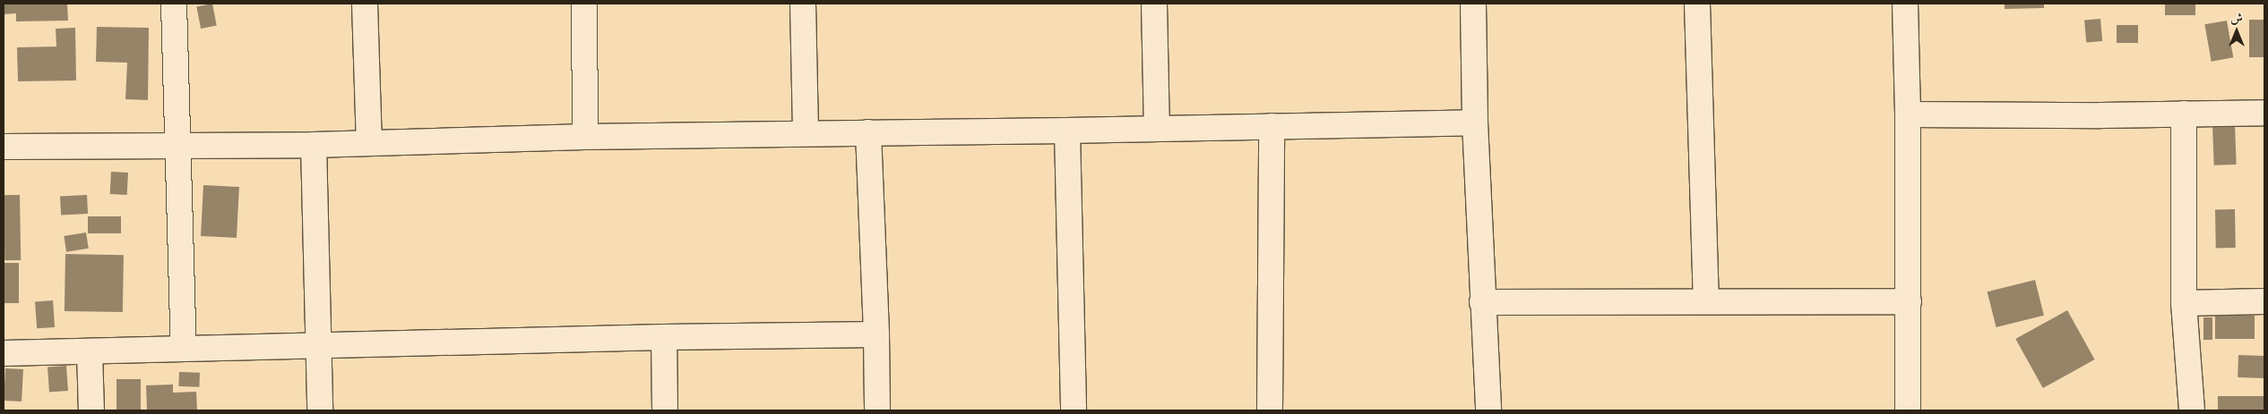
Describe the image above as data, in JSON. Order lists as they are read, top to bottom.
{
  "north": "top"
}
